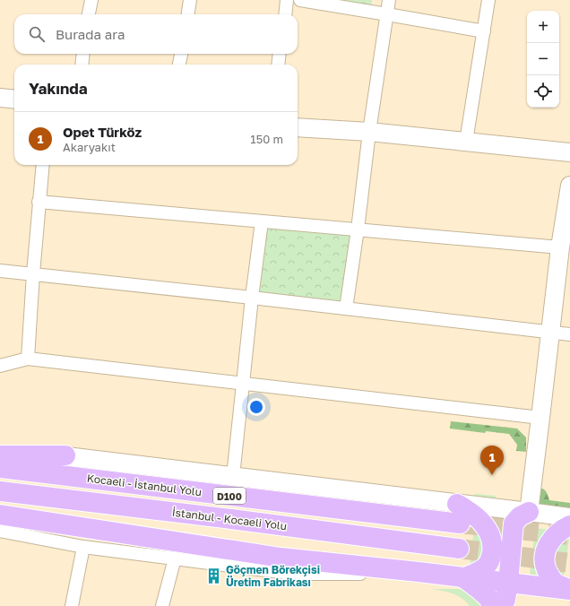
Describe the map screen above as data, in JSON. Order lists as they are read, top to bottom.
{
  "streets": {
    "highway": ["Kocaeli - İstanbul Yolu", "D100", "İstanbul - Kocaeli Yolu"]
  },
  "places": {
    "building": ["Göçmen Börekçisi Üretim Fabrikası"]
  },
  "page": {
    "map_buttons": ["+", "−"],
    "search": "Burada ara",
    "heading": "Yakında",
    "list": [
      {
        "mark": "1",
        "name": "Opet Türköz",
        "note": "Akaryakıt",
        "value": "150 m"
      }
    ],
    "pins": "1"
  }
}
